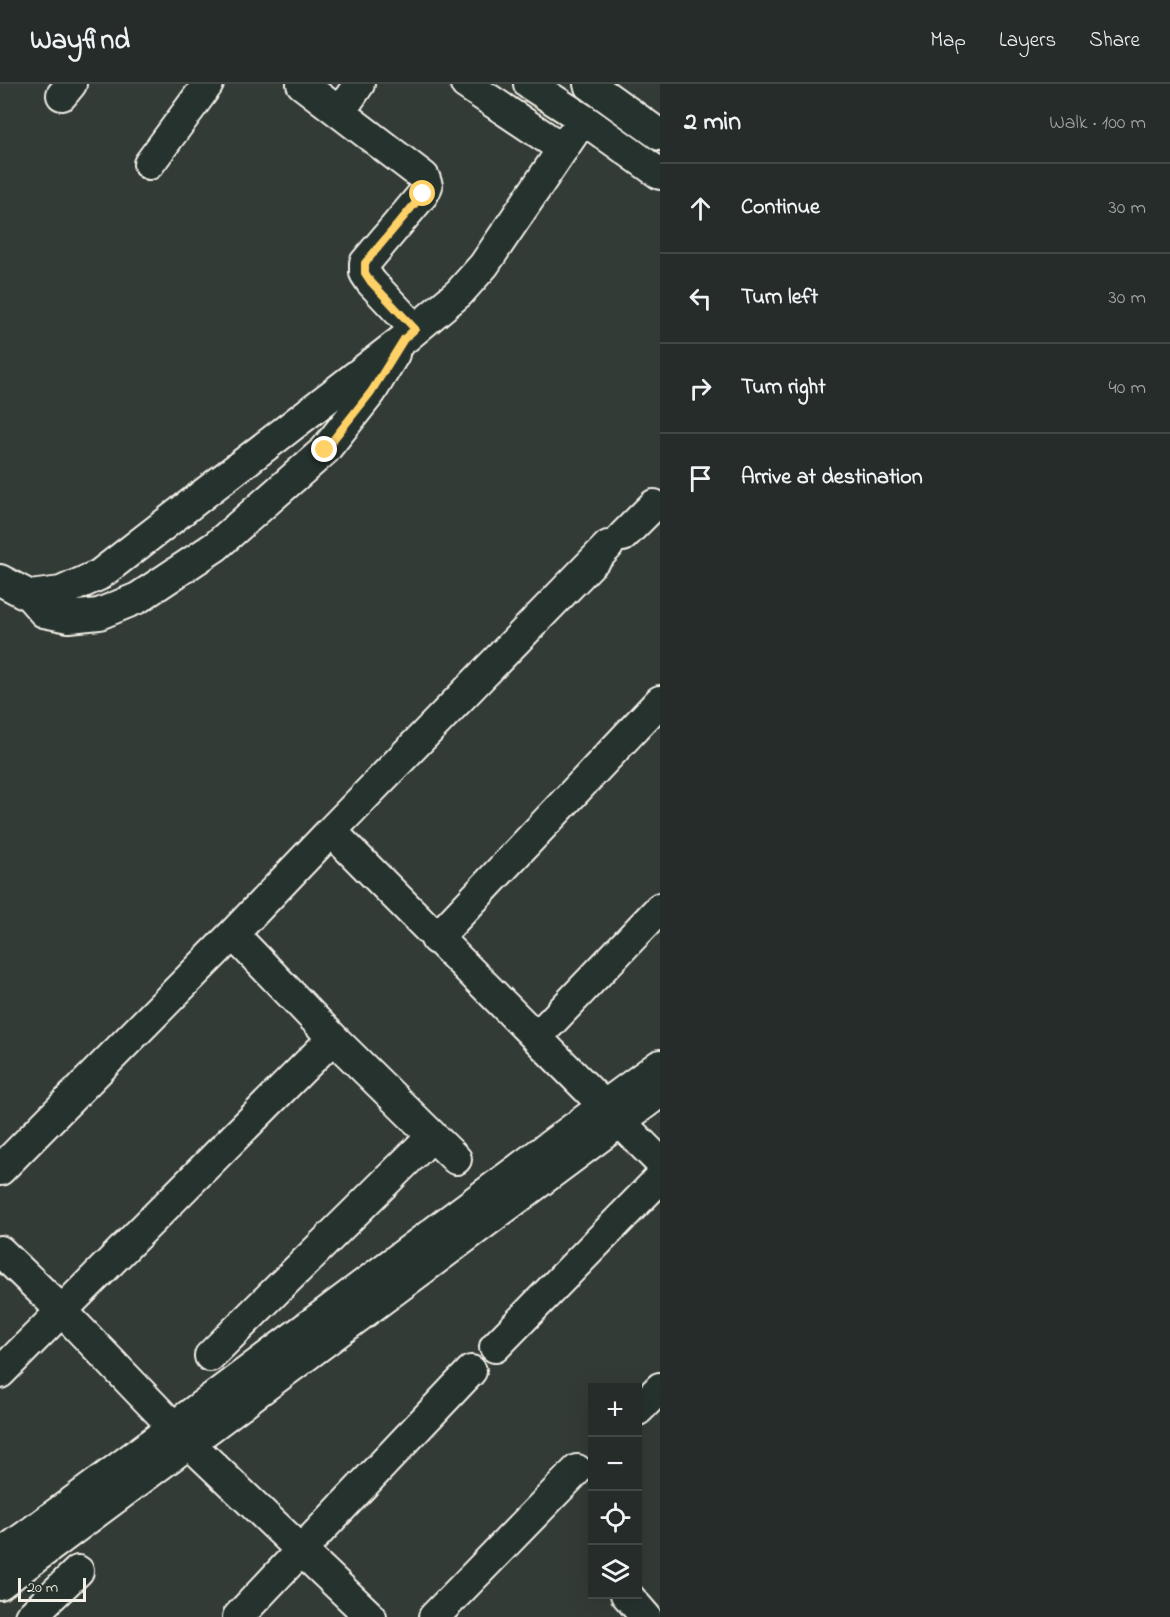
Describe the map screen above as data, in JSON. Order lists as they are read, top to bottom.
{
  "scale_bar": "20 m",
  "page": {
    "header": "Wayfind",
    "nav": ["Map", "Layers", "Share"],
    "heading": ["2 min", "Walk · 100 m"],
    "list": [
      ["Continue", "30 m"],
      ["Turn left", "30 m"],
      ["Turn right", "40 m"],
      "Arrive at destination"
    ],
    "map_buttons": ["+", "−"],
    "scale": "20 m"
  }
}
